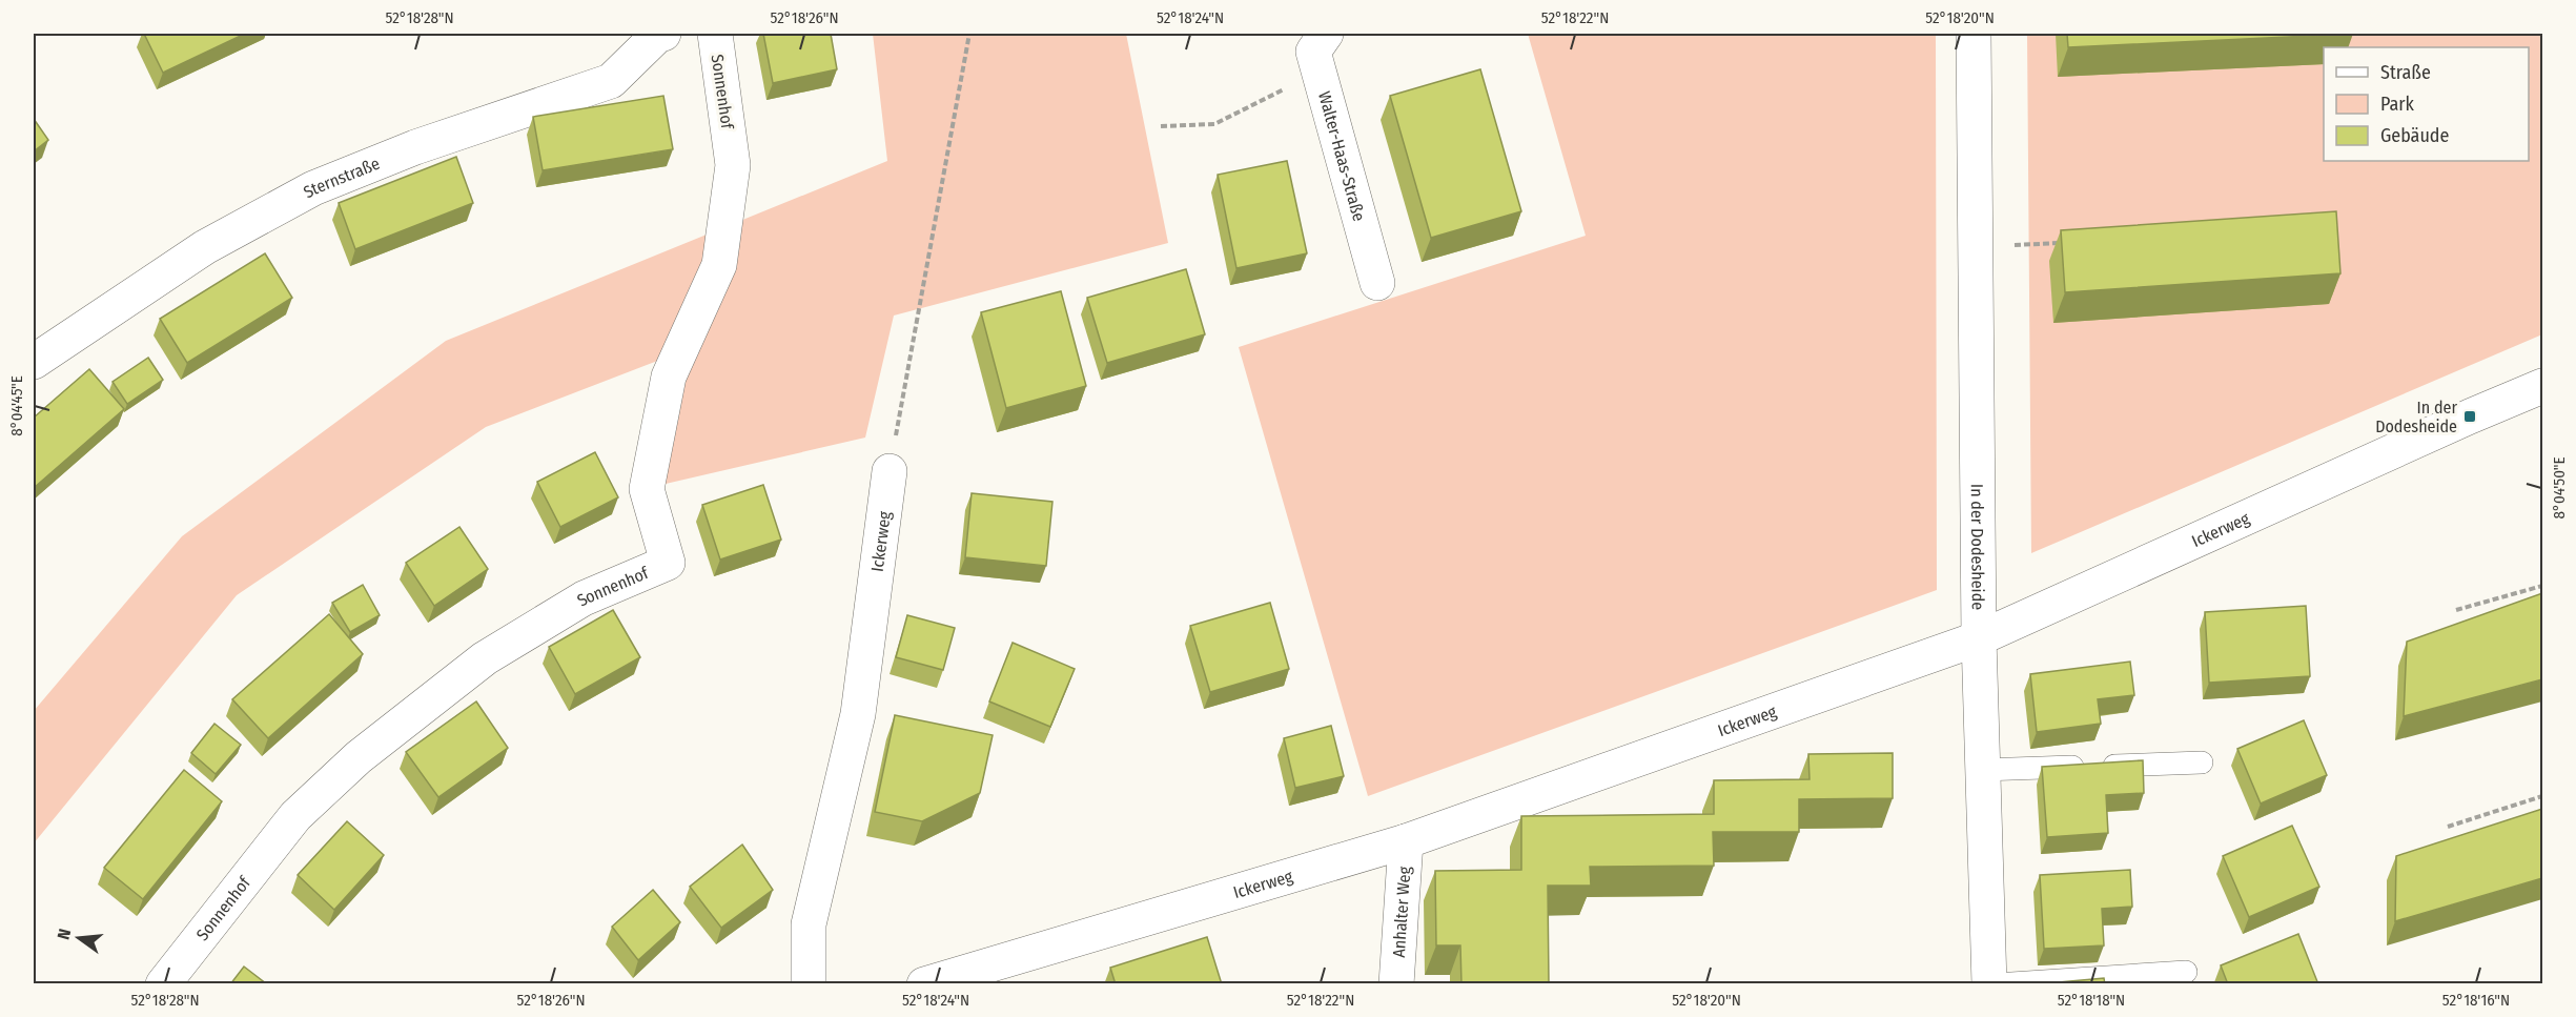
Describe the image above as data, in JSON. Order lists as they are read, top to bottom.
{
  "streets": {
    "street": [
      "Sonnenhof",
      "Walter-Haas-Straße",
      "Sternstraße",
      "Ickerweg",
      "In der Dodesheide",
      "Anhalter Weg"
    ]
  },
  "crossings": [
    ["Ickerweg", "In der Dodesheide"],
    ["Ickerweg", "Anhalter Weg"]
  ],
  "places": {
    "transit": ["In der Dodesheide"]
  },
  "legend": ["Straße", "Park", "Gebäude"],
  "north": "left",
  "coordinates": [
    "52°18'28\"N",
    "52°18'26\"N",
    "52°18'24\"N",
    "52°18'22\"N",
    "52°18'20\"N",
    "8°04'45\"E",
    "8°04'50\"E",
    "52°18'18\"N",
    "52°18'16\"N"
  ]
}
